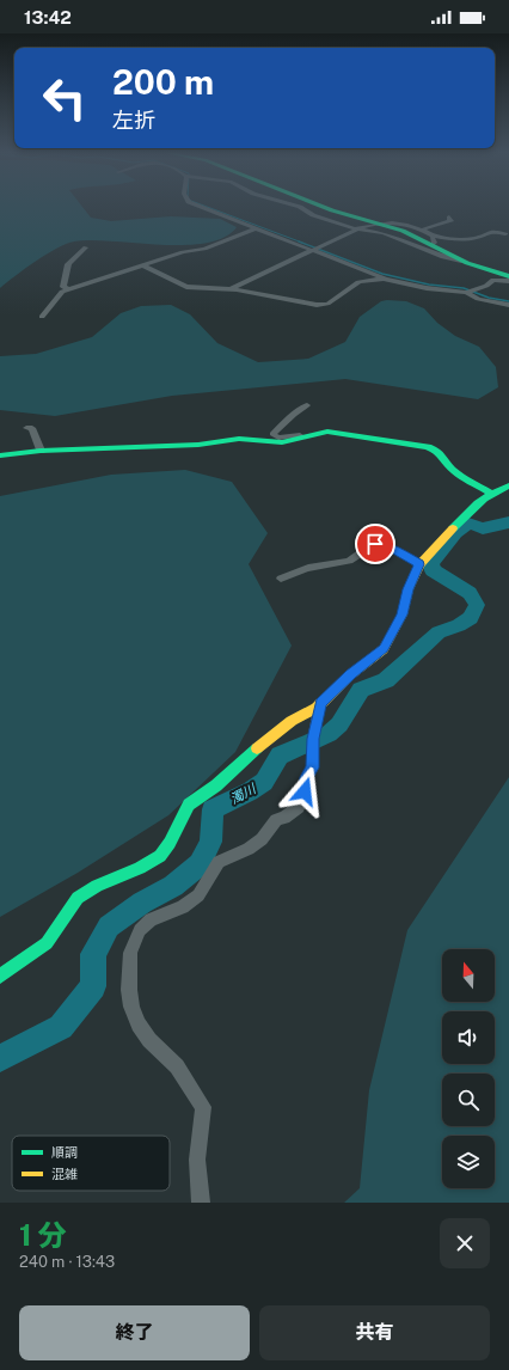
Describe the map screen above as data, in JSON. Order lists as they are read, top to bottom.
{
  "water": ["濁川"],
  "legend": ["順調", "混雑"],
  "north": "top",
  "page": {
    "status": "13:42",
    "turn": ["200 m", "左折"],
    "heading": ["1 分", "240 m · 13:43"],
    "buttons": ["終了", "共有"]
  }
}
